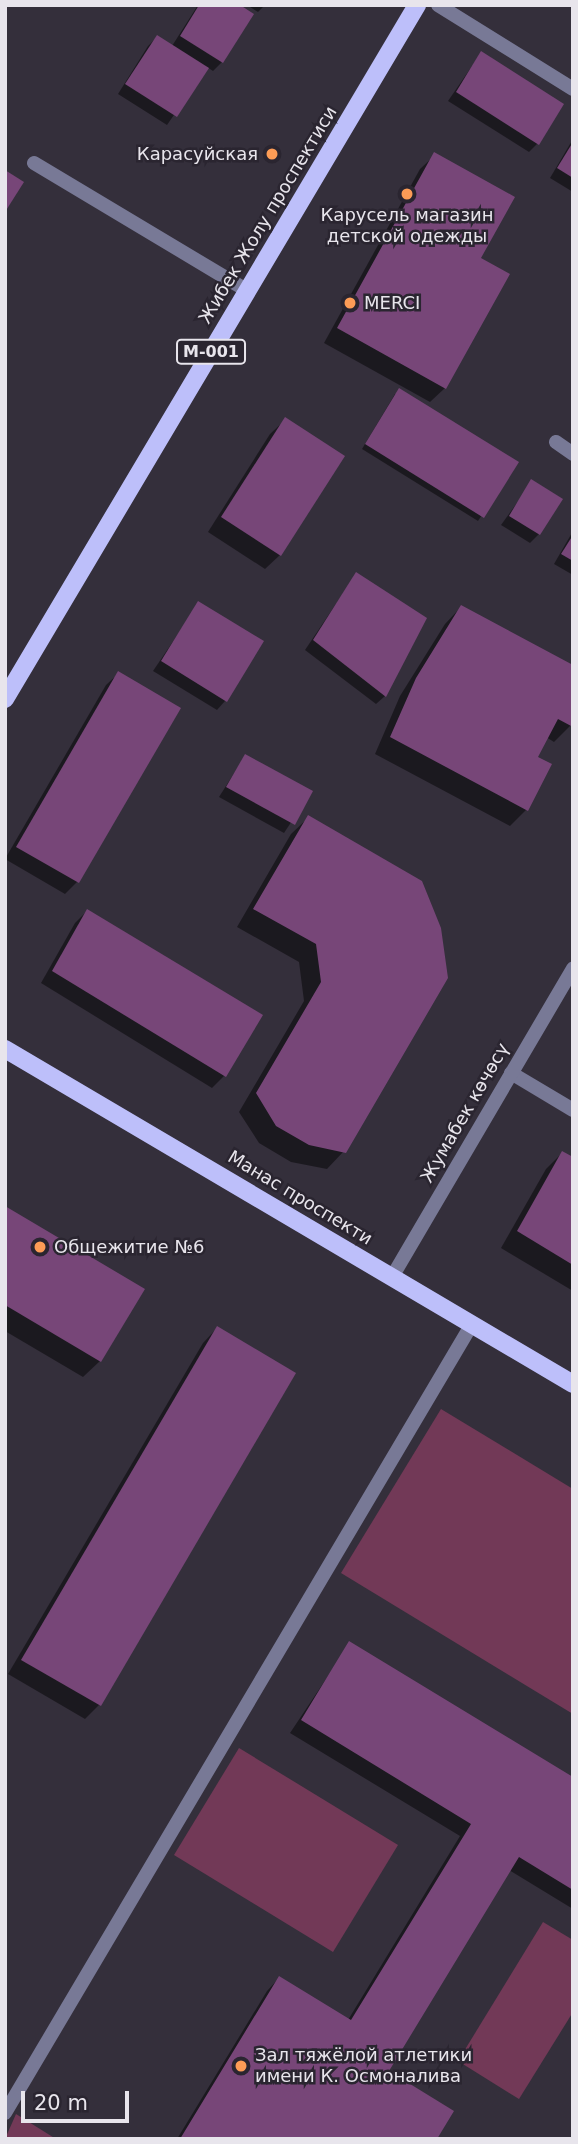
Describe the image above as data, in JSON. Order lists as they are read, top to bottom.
{
  "streets": {
    "main road": ["Жибек Жолу проспектиси", "М-001", "Манас проспекти"],
    "street": ["Жумабек көчөсү"]
  },
  "crossings": [
    ["Жумабек көчөсү", "Манас проспекти"]
  ],
  "places": [
    "Карасуйская",
    "Карусель магазин детской одежды",
    "MERCI",
    "Общежитие №6",
    "Зал тяжёлой атлетики имени К. Осмоналива"
  ],
  "scale_bar": "20 m"
}
